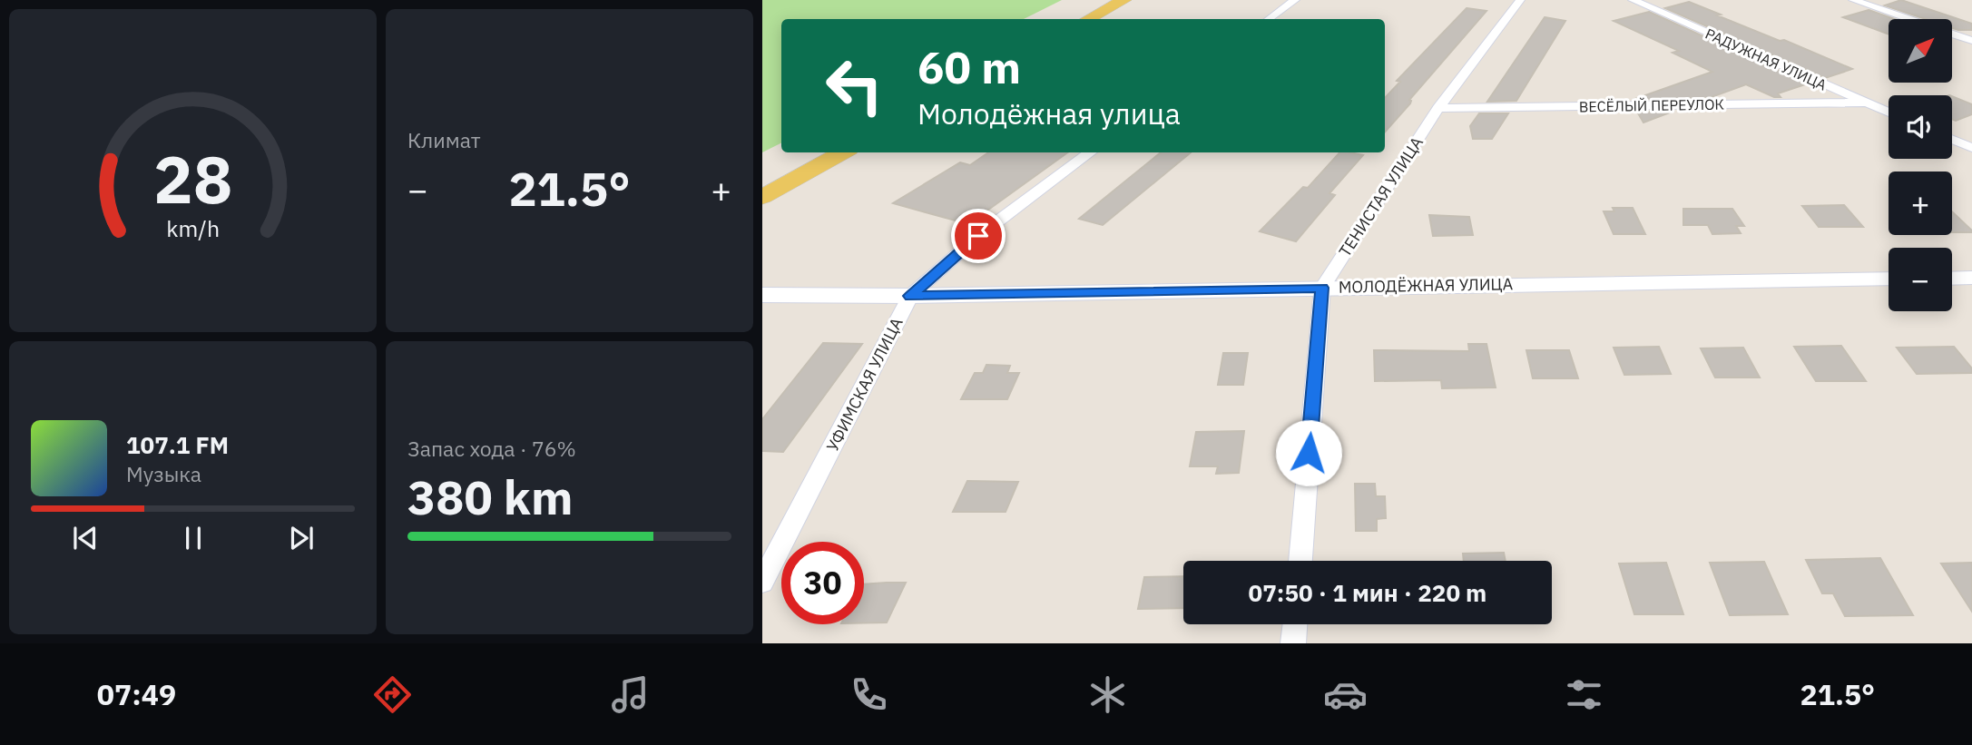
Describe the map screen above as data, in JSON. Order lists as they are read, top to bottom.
{
  "streets": {
    "street": [
      "РАДУЖНАЯ УЛИЦА",
      "ВЕСЁЛЫЙ ПЕРЕУЛОК",
      "ТЕНИСТАЯ УЛИЦА",
      "МОЛОДЁЖНАЯ УЛИЦА",
      "УФИМСКАЯ УЛИЦА"
    ]
  },
  "crossings": [
    ["РАДУЖНАЯ УЛИЦА", "ВЕСЁЛЫЙ ПЕРЕУЛОК"],
    ["ВЕСЁЛЫЙ ПЕРЕУЛОК", "ТЕНИСТАЯ УЛИЦА"],
    ["ТЕНИСТАЯ УЛИЦА", "МОЛОДЁЖНАЯ УЛИЦА"],
    ["МОЛОДЁЖНАЯ УЛИЦА", "УФИМСКАЯ УЛИЦА"]
  ],
  "north": "top right",
  "page": {
    "tile": [
      "Климат",
      ["Запас хода · 76%", "380 km"]
    ],
    "map_buttons": ["+", "−"],
    "turn": ["60 m", "Молодёжная улица"],
    "heat": ["−", "21.5°", "+"],
    "song": ["107.1 FM", "Музыка"],
    "limit": "30",
    "trip": "07:50 · 1 мин · 220 m",
    "tabs": ["07:49", "21.5°"],
    "gauge": ["28", "km/h"]
  }
}
